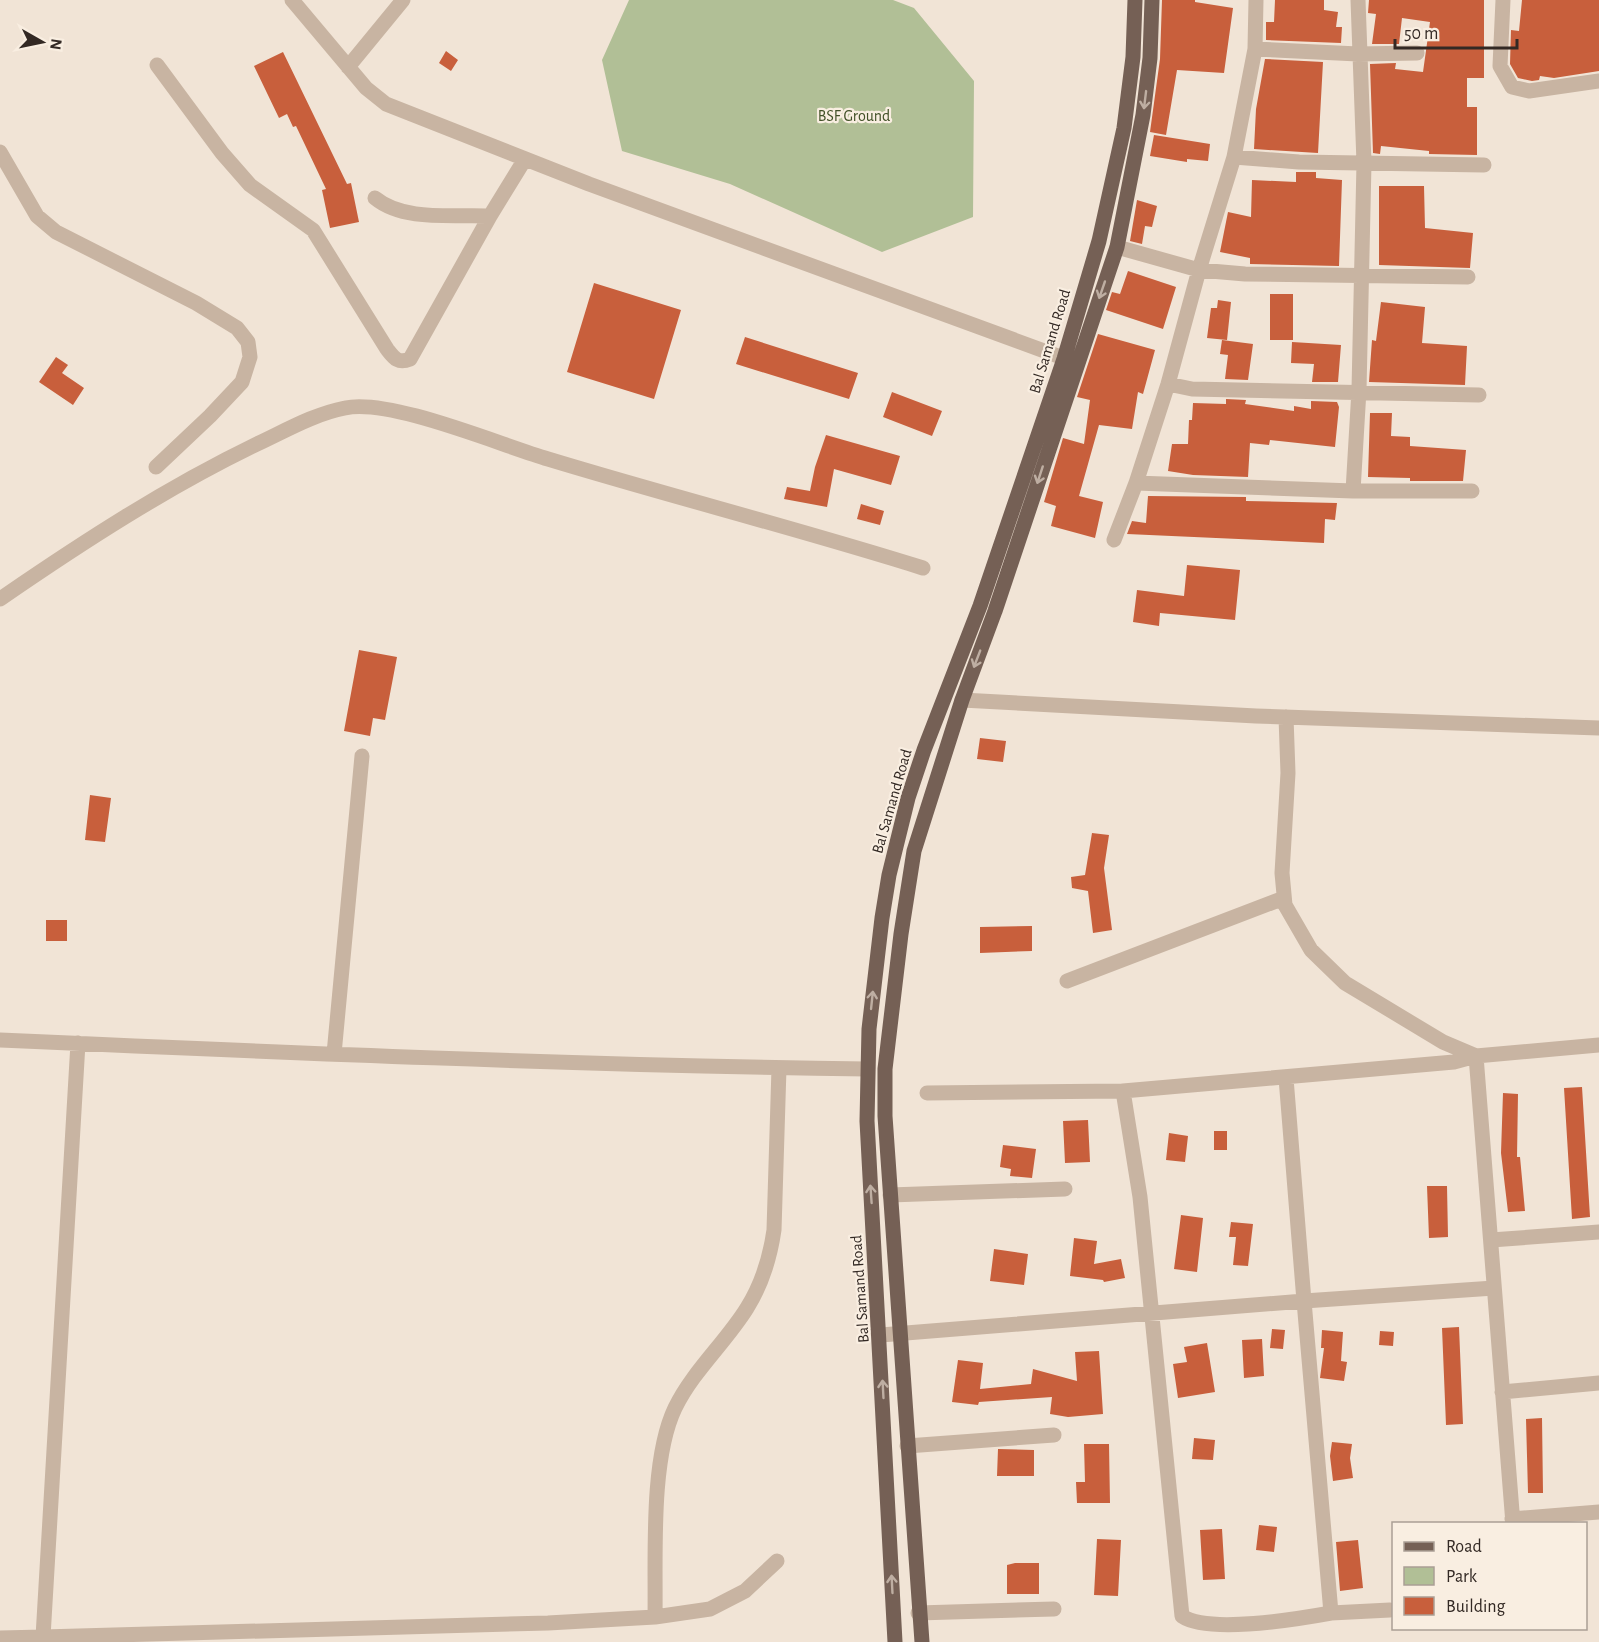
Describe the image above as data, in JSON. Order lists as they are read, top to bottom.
{
  "streets": {
    "main road": ["Bal Samand Road"]
  },
  "parks": ["BSF Ground"],
  "legend": ["Road", "Park", "Building"],
  "scale_bar": "50 m",
  "north": "right"
}
